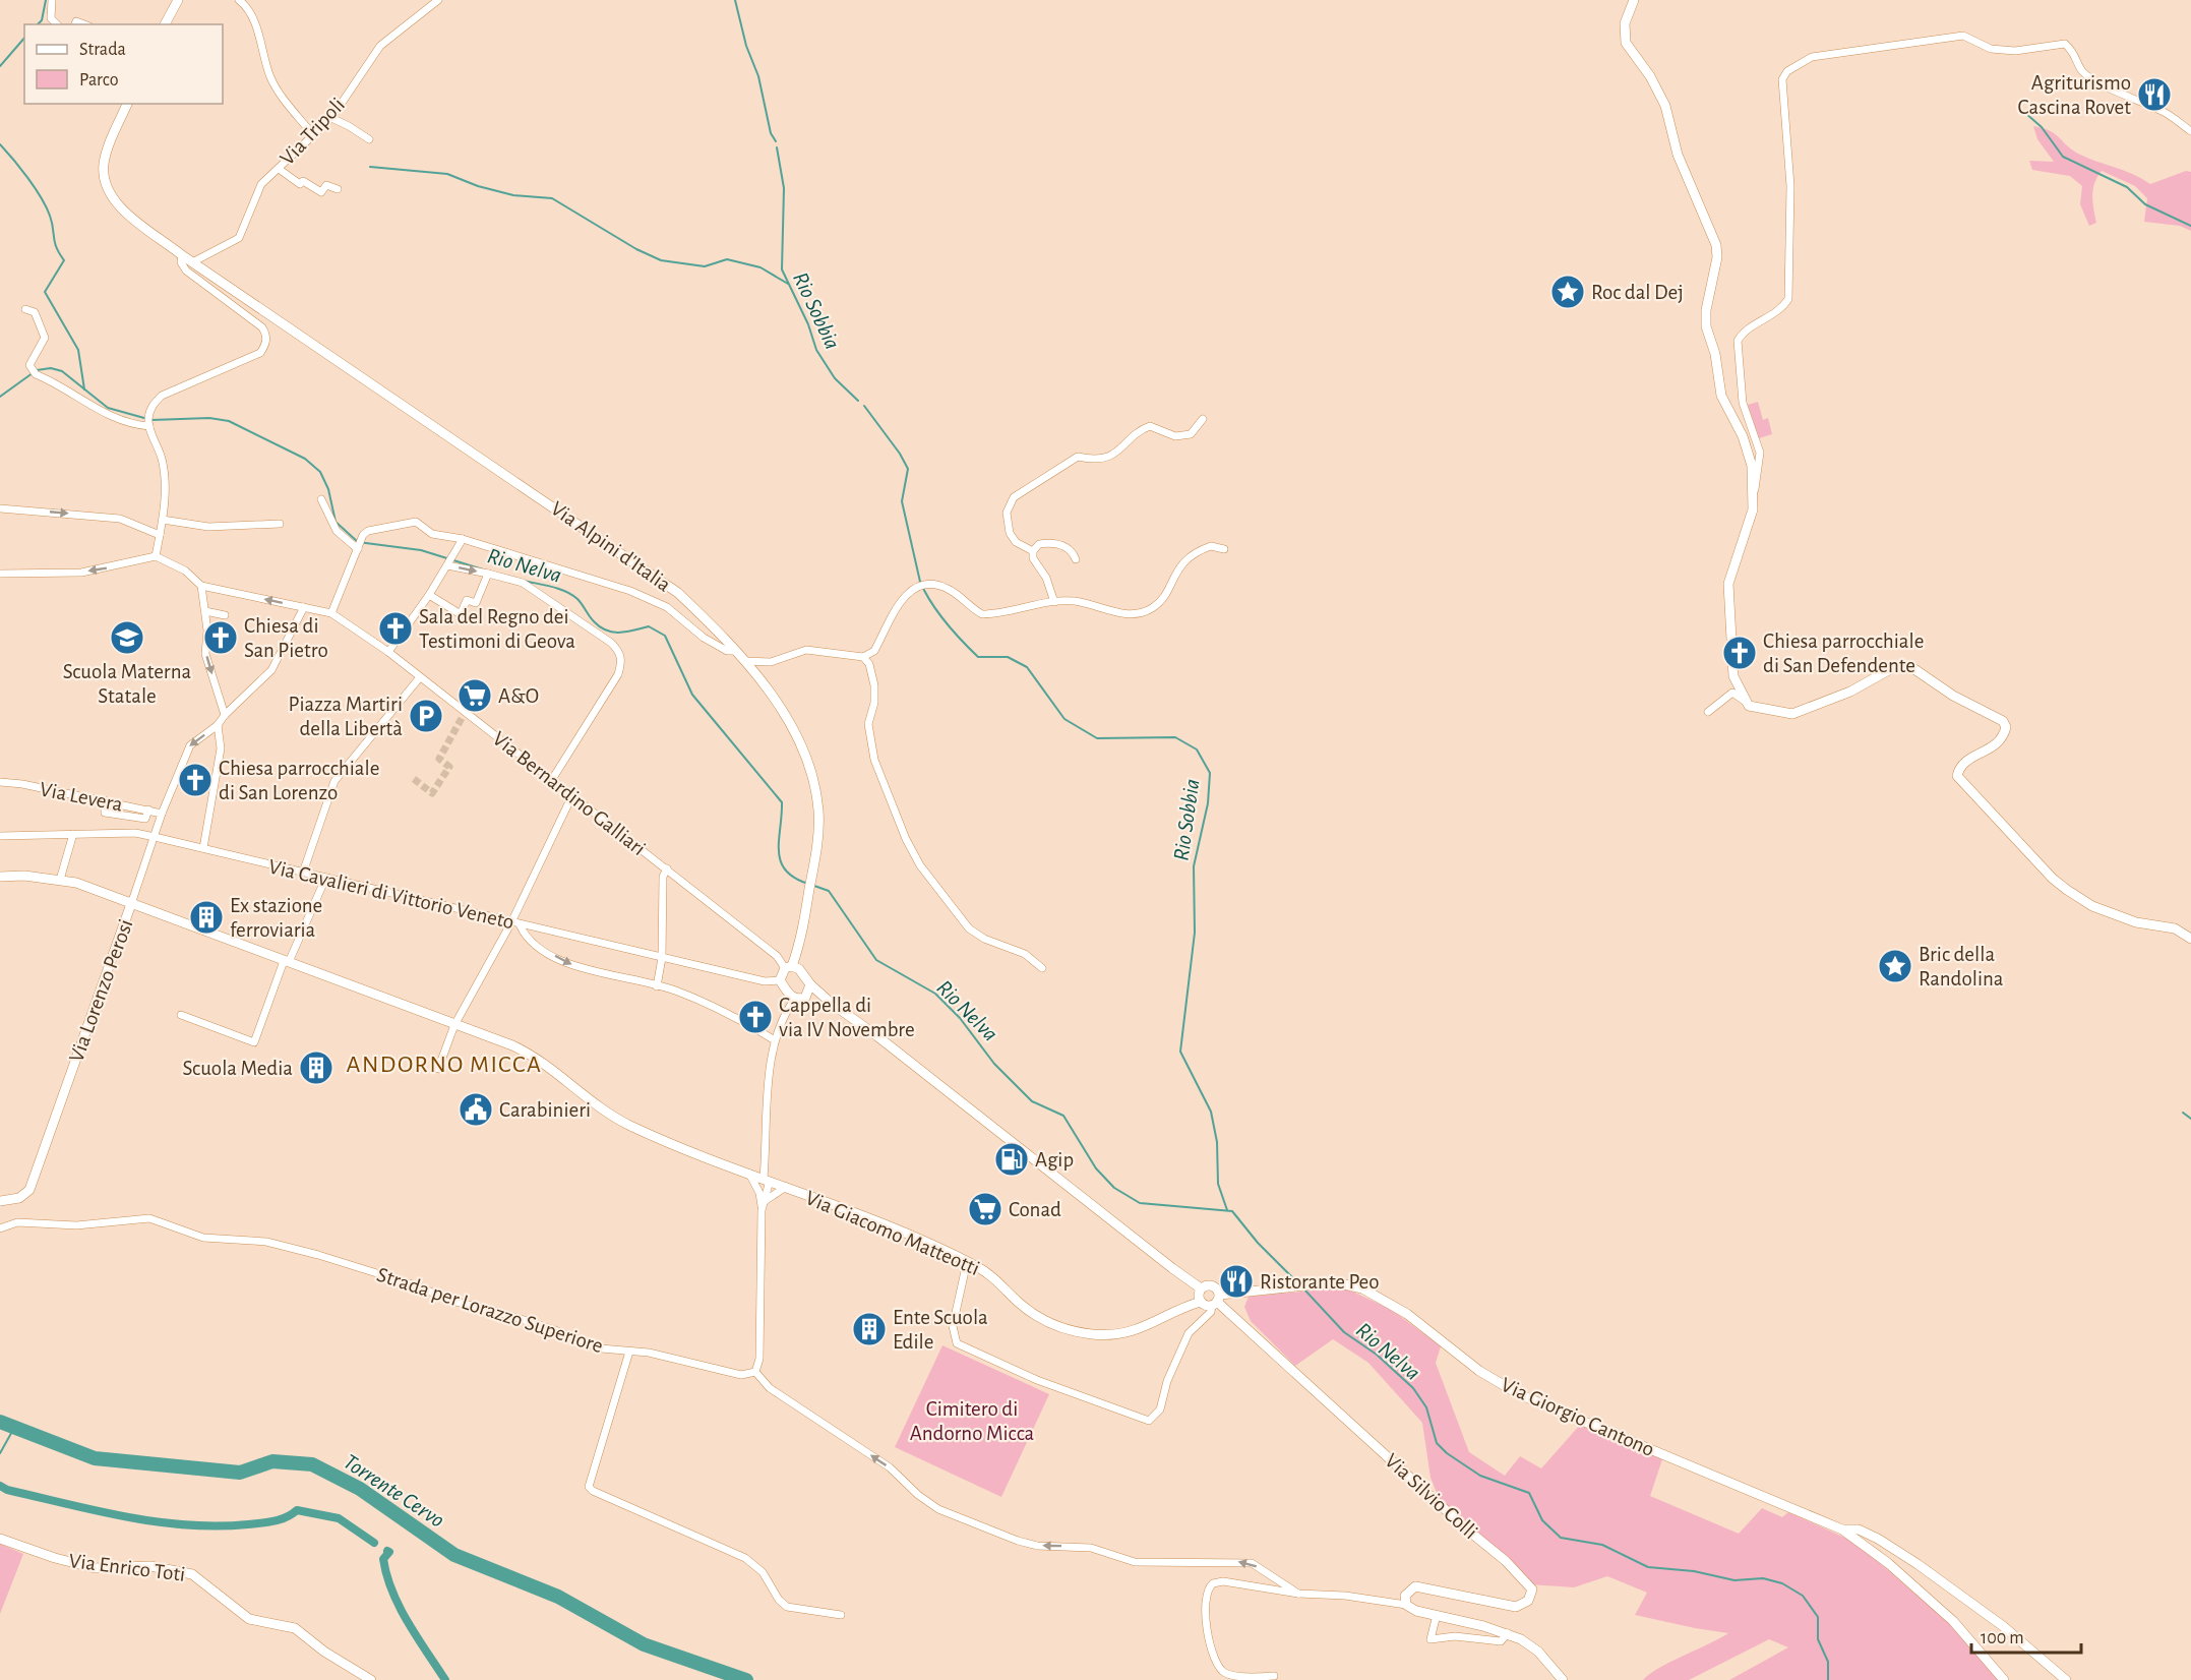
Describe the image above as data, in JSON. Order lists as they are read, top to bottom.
{
  "streets": {
    "street": [
      "Via Tripoli",
      "Via Alpini d'Italia",
      "Via Bernardino Galliari",
      "Via Levera",
      "Via Cavalieri di Vittorio Veneto",
      "Via Lorenzo Perosi",
      "Via Giacomo Matteotti",
      "Strada per Lorazzo Superiore",
      "Via Giorgio Cantono",
      "Via Silvio Colli",
      "Via Enrico Toti"
    ]
  },
  "crossings": [
    ["Via Tripoli", "Via Alpini d'Italia"],
    ["Via Alpini d'Italia", "Via Bernardino Galliari"],
    ["Via Alpini d'Italia", "Via Cavalieri di Vittorio Veneto"],
    ["Via Bernardino Galliari", "Via Cavalieri di Vittorio Veneto"],
    ["Via Bernardino Galliari", "Via Lorenzo Perosi"],
    ["Via Levera", "Via Lorenzo Perosi"],
    ["Via Cavalieri di Vittorio Veneto", "Via Lorenzo Perosi"],
    ["Via Lorenzo Perosi", "Via Giacomo Matteotti"],
    ["Via Giorgio Cantono", "Via Silvio Colli"]
  ],
  "districts": ["ANDORNO MICCA"],
  "water": ["Rio Sobbia", "Rio Nelva", "Torrente Cervo"],
  "parks": ["Cimitero di Andorno Micca"],
  "places": {
    "restaurant": ["Agriturismo Cascina Rovet", "Ristorante Peo"],
    "place": ["Roc dal Dej", "Bric della Randolina"],
    "church": [
      "Sala del Regno dei Testimoni di Geova",
      "Chiesa di San Pietro",
      "Chiesa parrocchiale di San Defendente",
      "Chiesa parrocchiale di San Lorenzo",
      "Cappella di via IV Novembre"
    ],
    "school or university": ["Scuola Materna Statale"],
    "supermarket": ["A&O", "Conad"],
    "parking": ["Piazza Martiri della Libertà"],
    "building": ["Ex stazione ferroviaria", "Scuola Media", "Ente Scuola Edile"],
    "public building": ["Carabinieri"],
    "fuel station": ["Agip"]
  },
  "legend": ["Strada", "Parco"],
  "scale_bar": "100 m"
}
